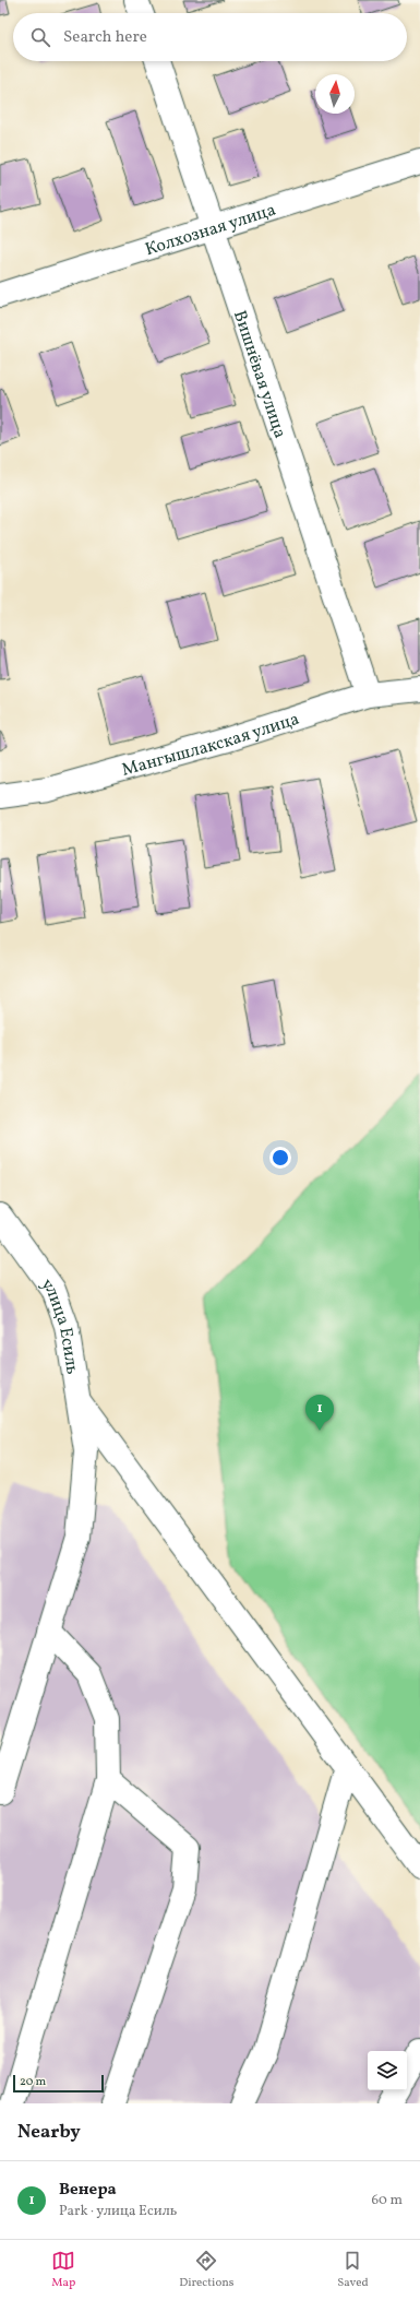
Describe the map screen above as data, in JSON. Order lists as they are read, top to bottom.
{
  "streets": {
    "street": [
      "Колхозная улица",
      "Вишнёвая улица",
      "Мангышлакская улица",
      "улица Есиль"
    ]
  },
  "crossings": [
    ["Колхозная улица", "Вишнёвая улица"],
    ["Вишнёвая улица", "Мангышлакская улица"]
  ],
  "scale_bar": "20 m",
  "north": "top",
  "page": {
    "search": "Search here",
    "pins": "1",
    "scale": "20 m",
    "heading": "Nearby",
    "list": [
      {
        "mark": "1",
        "name": "Венера",
        "note": "Park · улица Есиль",
        "value": "60 m"
      }
    ],
    "nav": ["Map", "Directions", "Saved"]
  }
}
